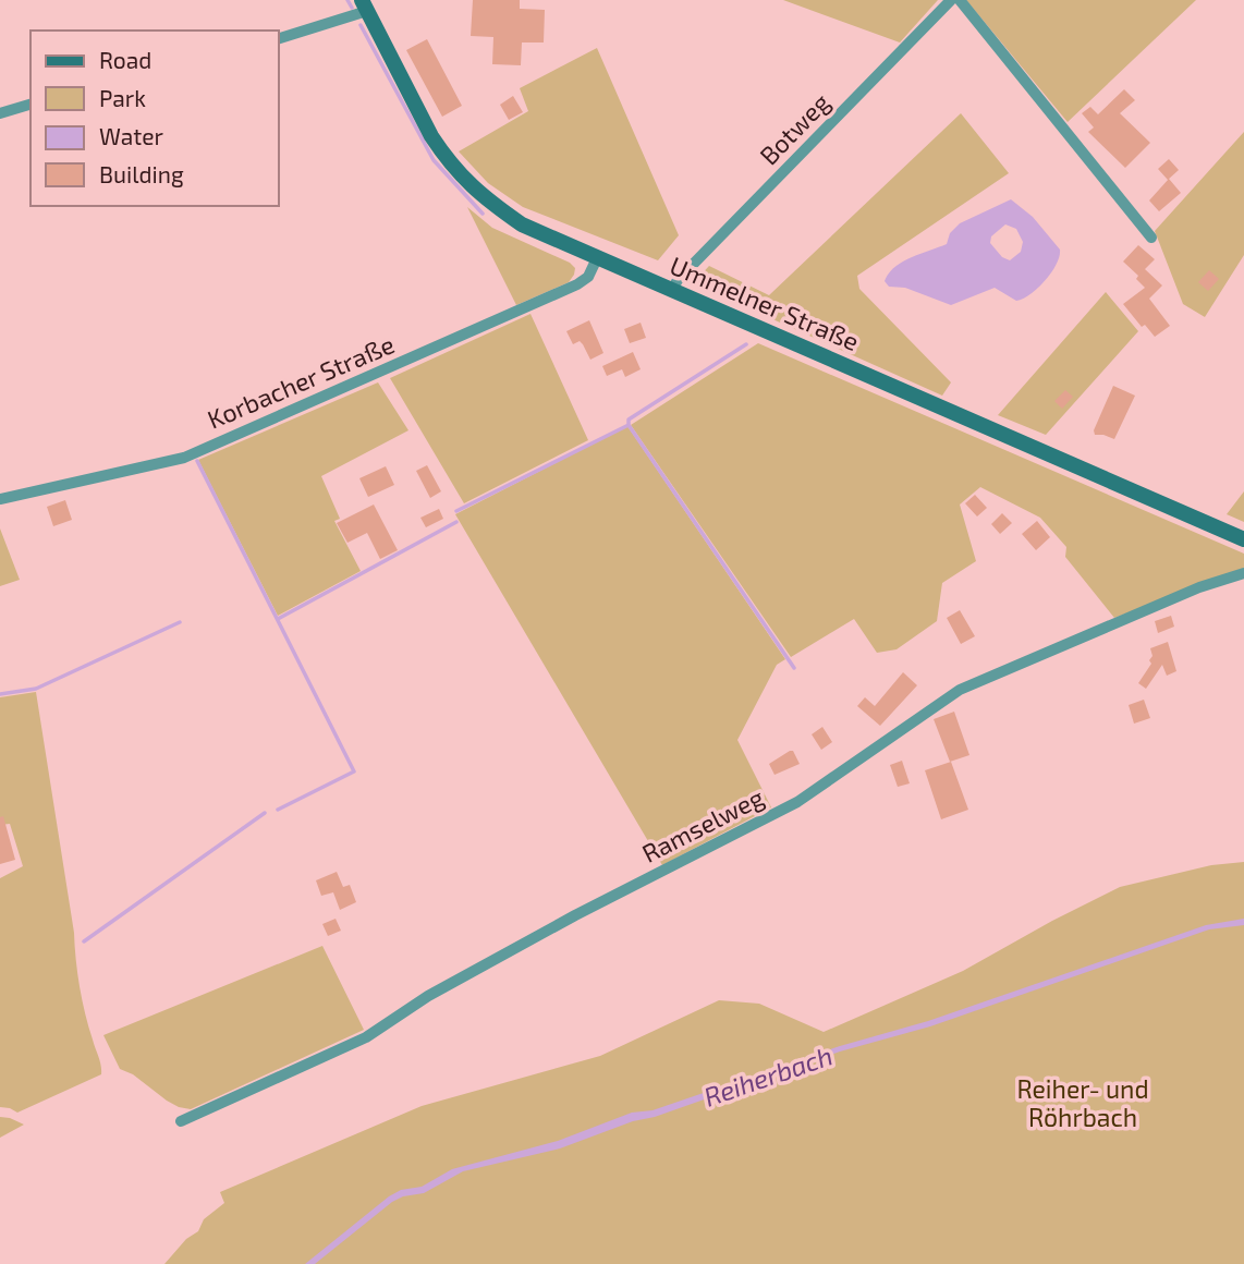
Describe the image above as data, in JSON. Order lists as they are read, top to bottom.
{
  "streets": {
    "main road": ["Ummelner Straße"],
    "street": ["Botweg", "Korbacher Straße", "Ramselweg"]
  },
  "crossings": [
    ["Botweg", "Ummelner Straße"],
    ["Ummelner Straße", "Korbacher Straße"]
  ],
  "water": ["Reiherbach"],
  "parks": ["Reiher- und Röhrbach"],
  "legend": [
    "Road",
    "Park",
    "Water",
    "Building"
  ]
}
